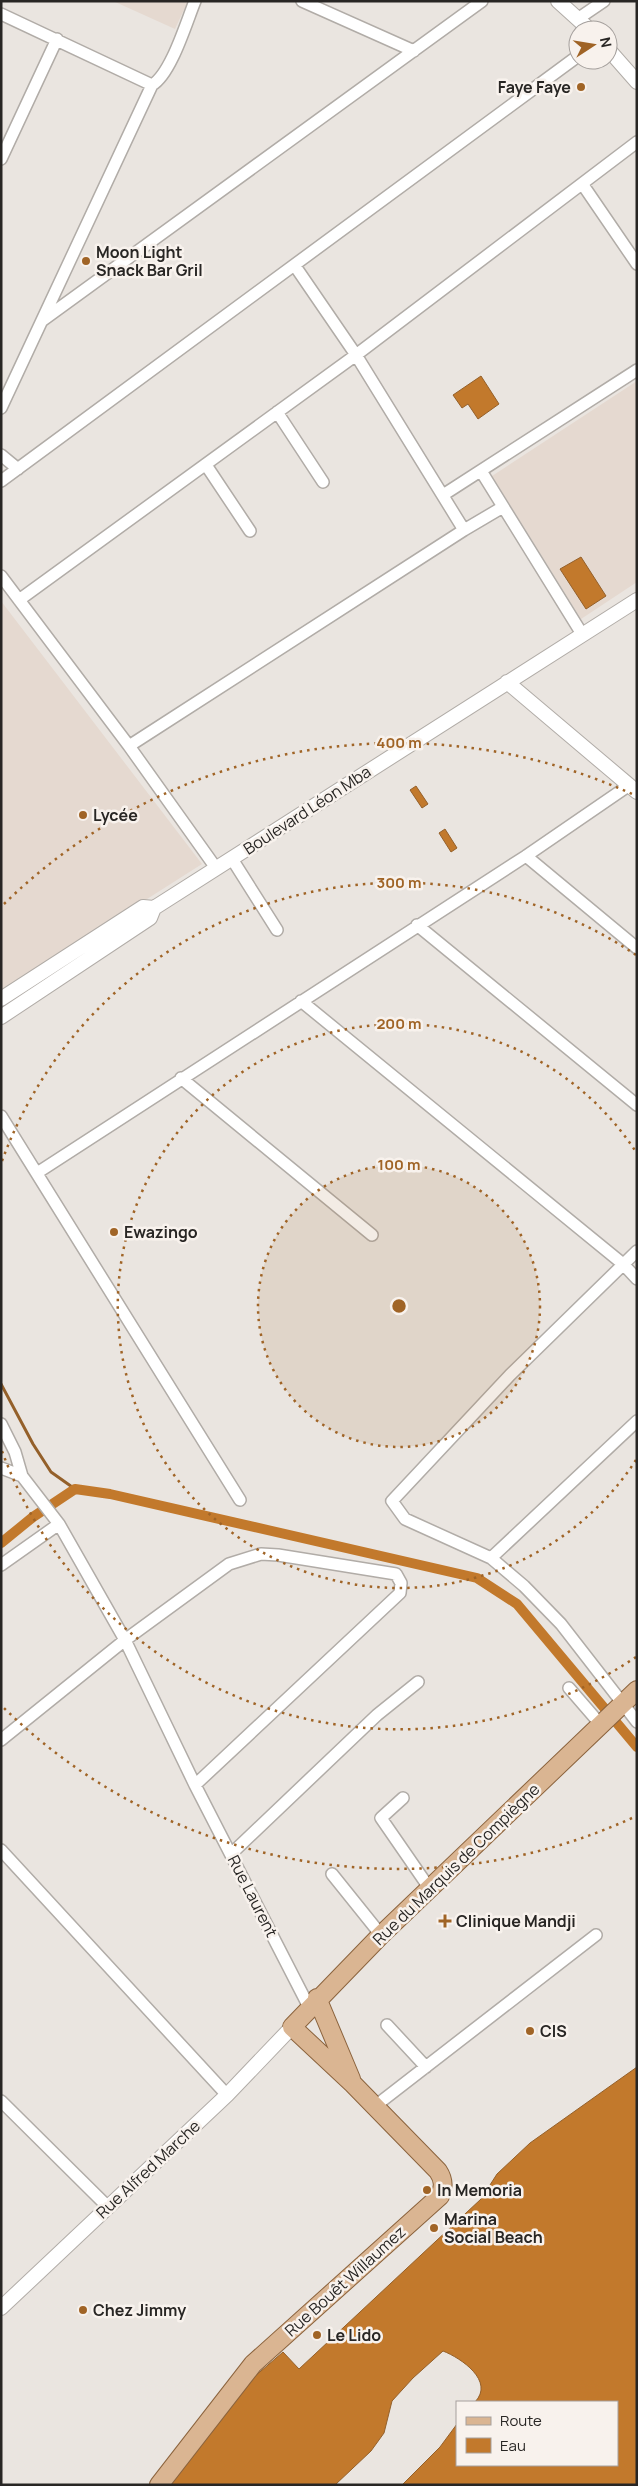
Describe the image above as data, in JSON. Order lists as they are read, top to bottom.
{
  "streets": {
    "main road": ["Rue du Marquis de Compiègne", "Rue Bouêt Willaumez"],
    "street": ["Boulevard Léon Mba", "Rue Laurent", "Rue Alfred Marche"]
  },
  "crossings": [
    ["Rue du Marquis de Compiègne", "Rue Laurent"],
    ["Rue du Marquis de Compiègne", "Rue Alfred Marche"],
    ["Rue du Marquis de Compiègne", "Rue Bouêt Willaumez"],
    ["Rue Alfred Marche", "Rue Bouêt Willaumez"]
  ],
  "places": {
    "other": [
      "Faye Faye",
      "Moon Light Snack Bar Gril",
      "Lycée",
      "Ewazingo",
      "CIS",
      "In Memoria",
      "Marina Social Beach",
      "Chez Jimmy",
      "Le Lido"
    ],
    "health": ["Clinique Mandji"]
  },
  "legend": ["Route", "Eau"],
  "north": "right",
  "rings": [
    "400 m",
    "300 m",
    "200 m",
    "100 m"
  ]
}
